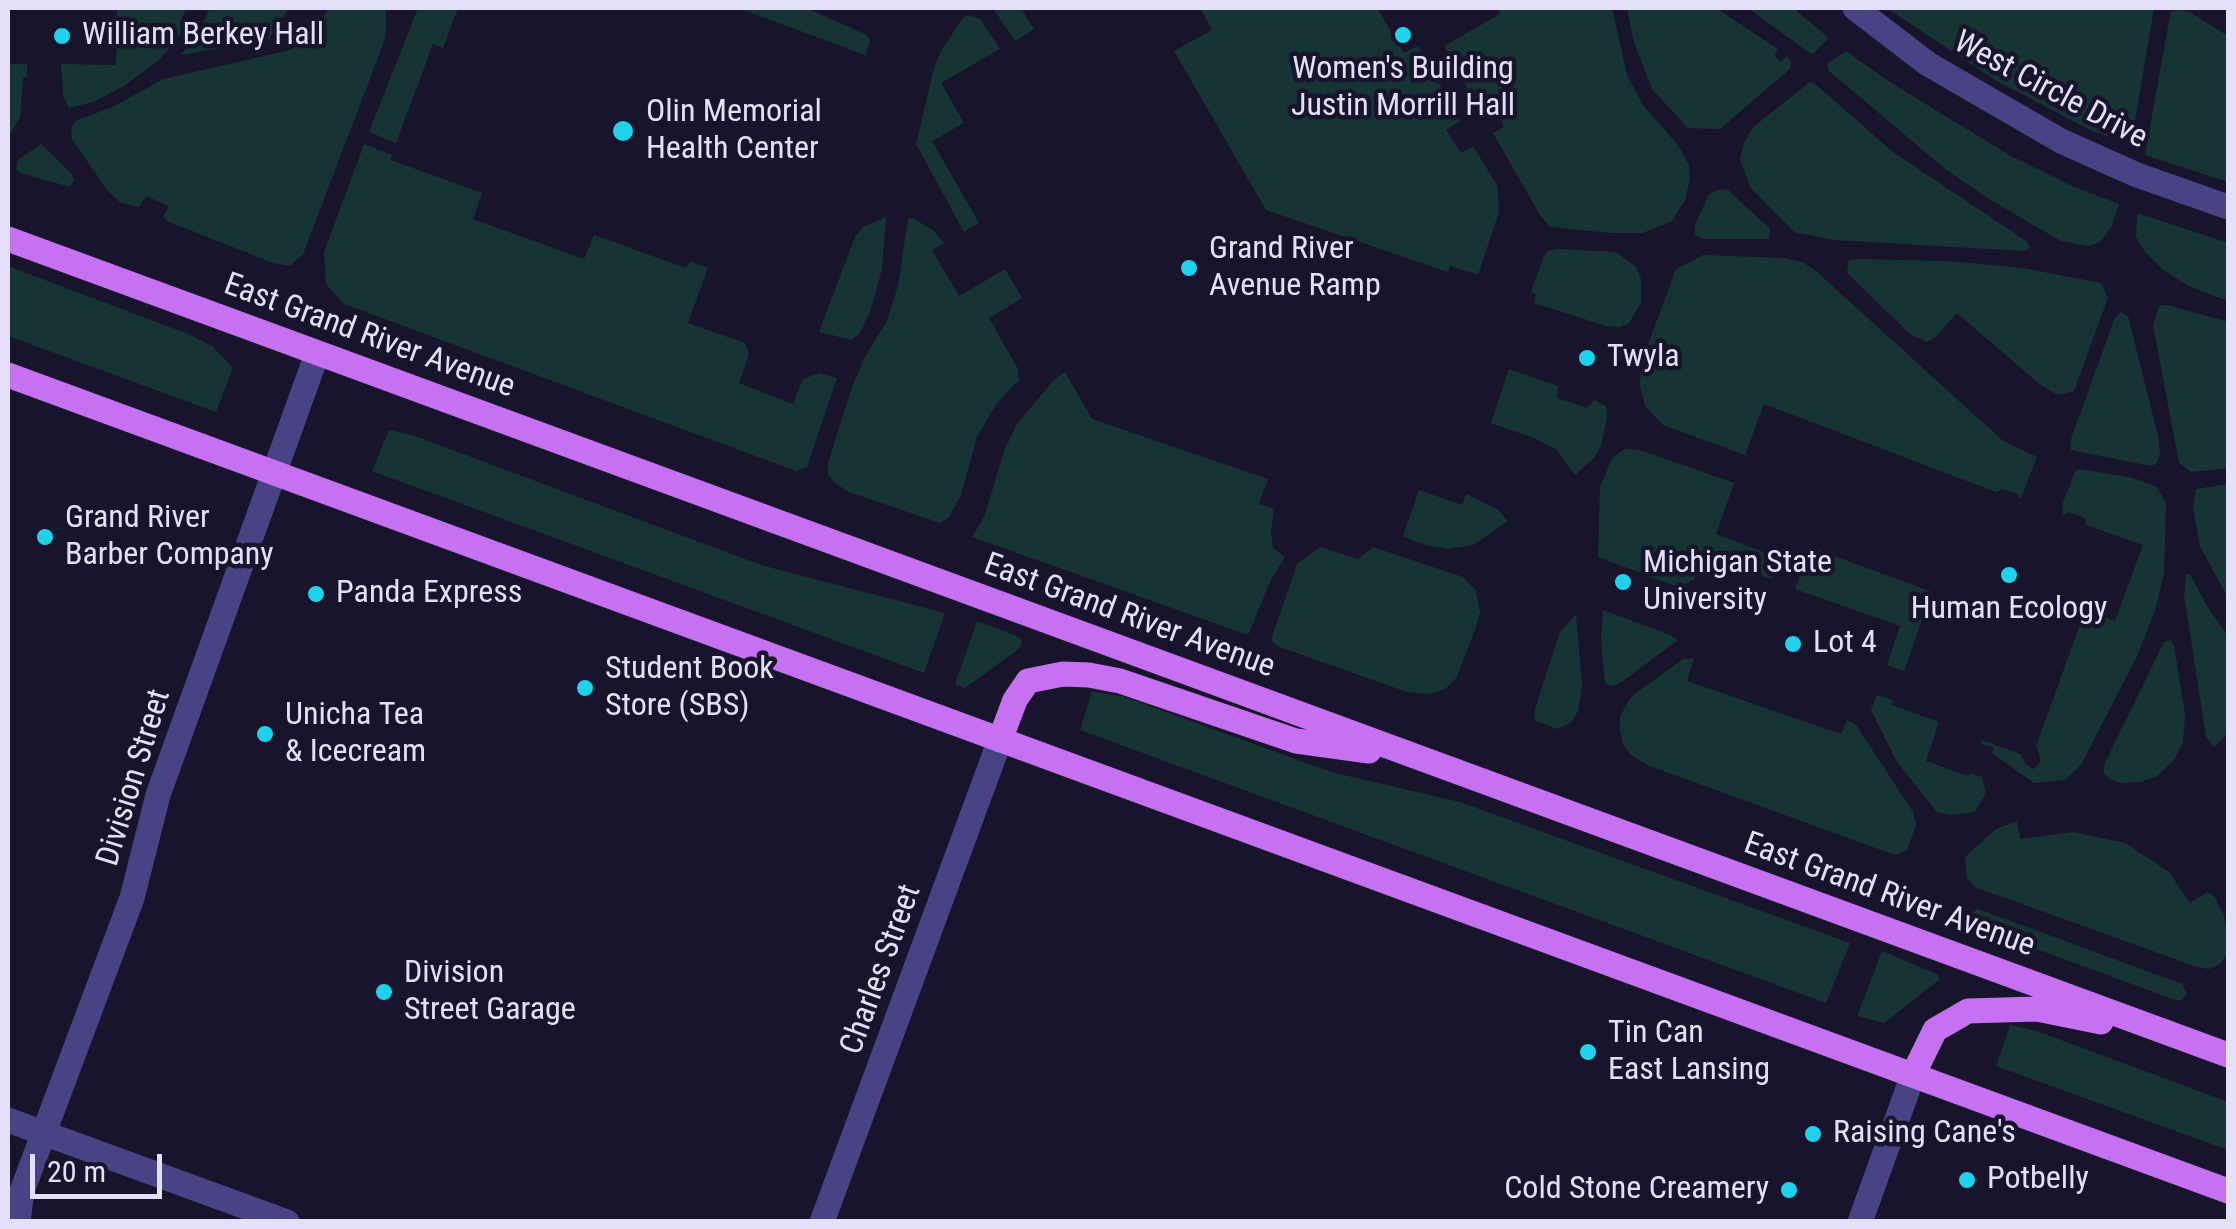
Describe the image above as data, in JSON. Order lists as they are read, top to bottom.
{
  "streets": {
    "main road": ["East Grand River Avenue"],
    "street": ["West Circle Drive", "Division Street", "Charles Street"]
  },
  "crossings": [
    ["East Grand River Avenue", "Division Street"]
  ],
  "places": [
    "Women's Building Justin Morrill Hall",
    "William Berkey Hall",
    "Olin Memorial Health Center",
    "Grand River Avenue Ramp",
    "Twyla",
    "Grand River Barber Company",
    "Human Ecology",
    "Michigan State University",
    "Panda Express",
    "Lot 4",
    "Student Book Store (SBS)",
    "Unicha Tea & Icecream",
    "Division Street Garage",
    "Tin Can East Lansing",
    "Raising Cane's",
    "Potbelly",
    "Cold Stone Creamery"
  ],
  "scale_bar": "20 m"
}
